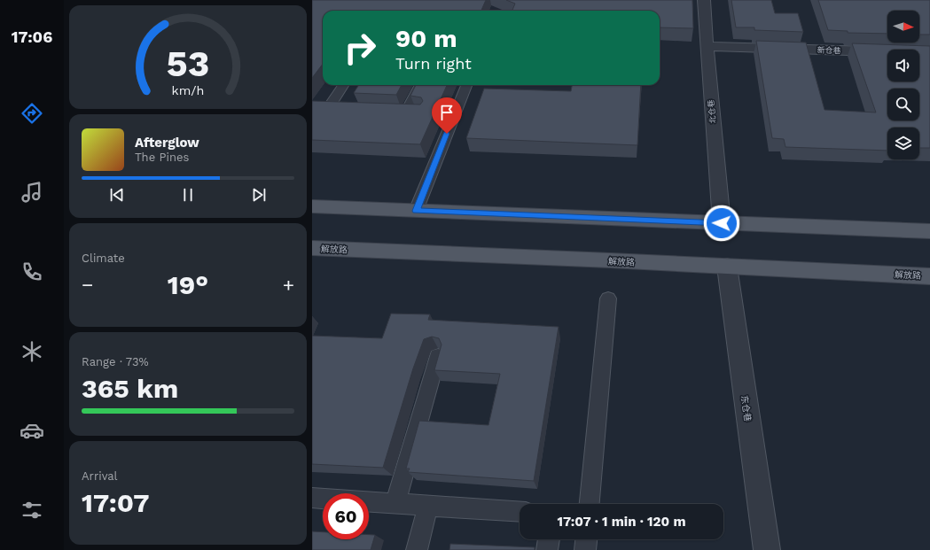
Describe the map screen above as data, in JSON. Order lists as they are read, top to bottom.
{
  "streets": {
    "main road": ["解放路"],
    "street": ["新仓巷", "北仓巷", "东仓巷"]
  },
  "crossings": [
    ["新仓巷", "北仓巷"],
    ["解放路", "东仓巷"]
  ],
  "north": "right",
  "page": {
    "tabs": "17:06",
    "turn": ["90 m", "Turn right"],
    "song": ["Afterglow", "The Pines"],
    "tile": [
      "Climate",
      ["Range · 73%", "365 km"],
      ["Arrival", "17:07"]
    ],
    "heat": ["−", "19°", "+"],
    "limit": "60",
    "trip": "17:07 · 1 min · 120 m",
    "gauge": ["53", "km/h"]
  }
}
